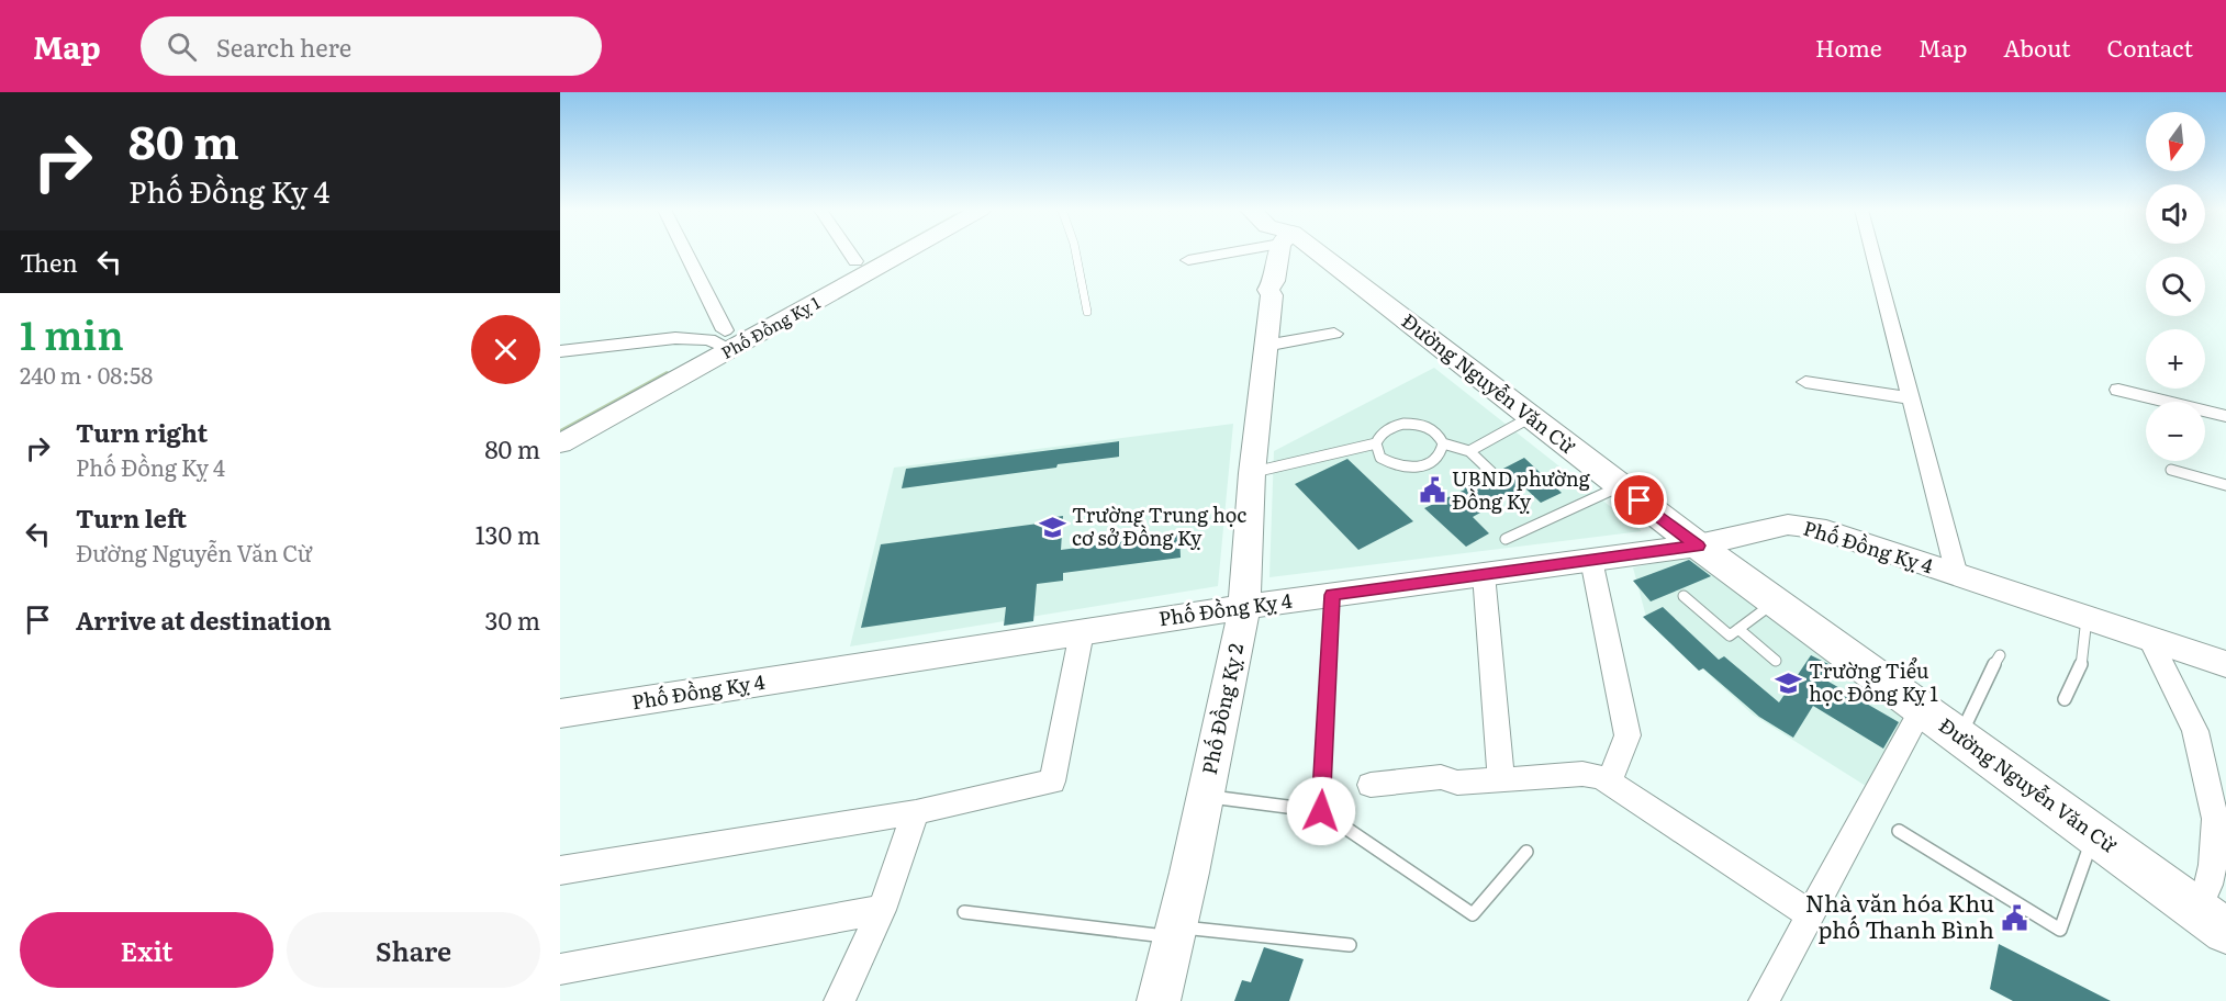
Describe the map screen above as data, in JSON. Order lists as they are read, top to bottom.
{
  "streets": {
    "main road": ["Đường Nguyễn Văn Cừ"],
    "street": ["Phố Đồng Kỵ 1", "Phố Đồng Kỵ 4", "Phố Đồng Kỵ 2"]
  },
  "crossings": [
    ["Đường Nguyễn Văn Cừ", "Phố Đồng Kỵ 4"],
    ["Phố Đồng Kỵ 4", "Phố Đồng Kỵ 2"]
  ],
  "places": {
    "public building": ["UBND phường Đồng Kỵ", "Nhà văn hóa Khu phố Thanh Bình"],
    "school or university": ["Trường Trung học cơ sở Đồng Kỵ", "Trường Tiểu học Đồng Kỵ 1"]
  },
  "north": "bottom",
  "page": {
    "header": "Map",
    "search": "Search here",
    "nav": [
      "Home",
      "Map",
      "About",
      "Contact"
    ],
    "turn": ["80 m", "Phố Đồng Kỵ 4"],
    "map_buttons": ["+", "−"],
    "then": "Then",
    "heading": ["1 min", "240 m · 08:58"],
    "list": [
      {
        "name": "Turn right",
        "note": "Phố Đồng Kỵ 4",
        "value": "80 m"
      },
      {
        "name": "Turn left",
        "note": "Đường Nguyễn Văn Cừ",
        "value": "130 m"
      },
      {
        "name": "Arrive at destination",
        "value": "30 m"
      }
    ],
    "buttons": ["Exit", "Share"]
  }
}
